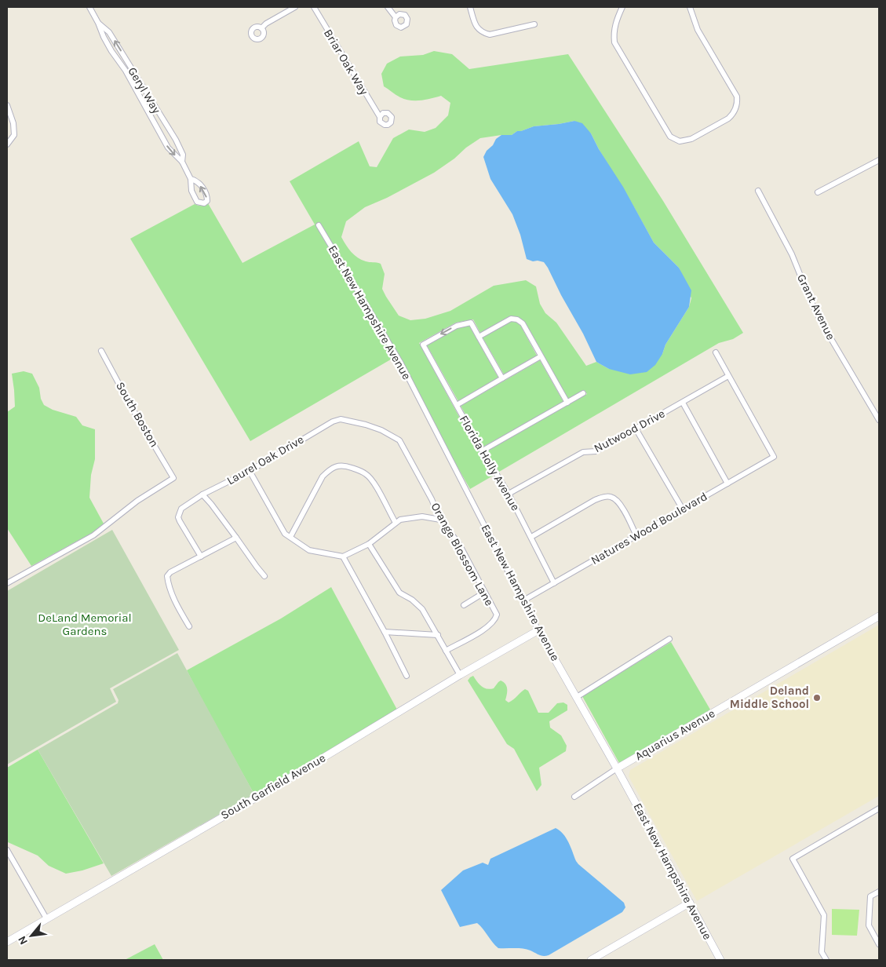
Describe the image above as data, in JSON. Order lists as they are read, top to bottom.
{
  "streets": {
    "street": [
      "Briar Oak Way",
      "Geryl Way",
      "Grant Avenue",
      "East New Hampshire Avenue",
      "South Boston",
      "Nutwood Drive",
      "Laurel Oak Drive",
      "Florida Holly Avenue",
      "Natures Wood Boulevard",
      "Orange Blossom Lane",
      "Aquarius Avenue",
      "South Garfield Avenue"
    ]
  },
  "crossings": [
    ["East New Hampshire Avenue", "Natures Wood Boulevard"],
    ["East New Hampshire Avenue", "Aquarius Avenue"],
    ["East New Hampshire Avenue", "South Garfield Avenue"],
    ["Nutwood Drive", "Florida Holly Avenue"],
    ["Nutwood Drive", "Natures Wood Boulevard"],
    ["Laurel Oak Drive", "Orange Blossom Lane"],
    ["Florida Holly Avenue", "Natures Wood Boulevard"]
  ],
  "parks": ["DeLand Memorial Gardens"],
  "places": ["Deland Middle School"],
  "north": "bottom left"
}
